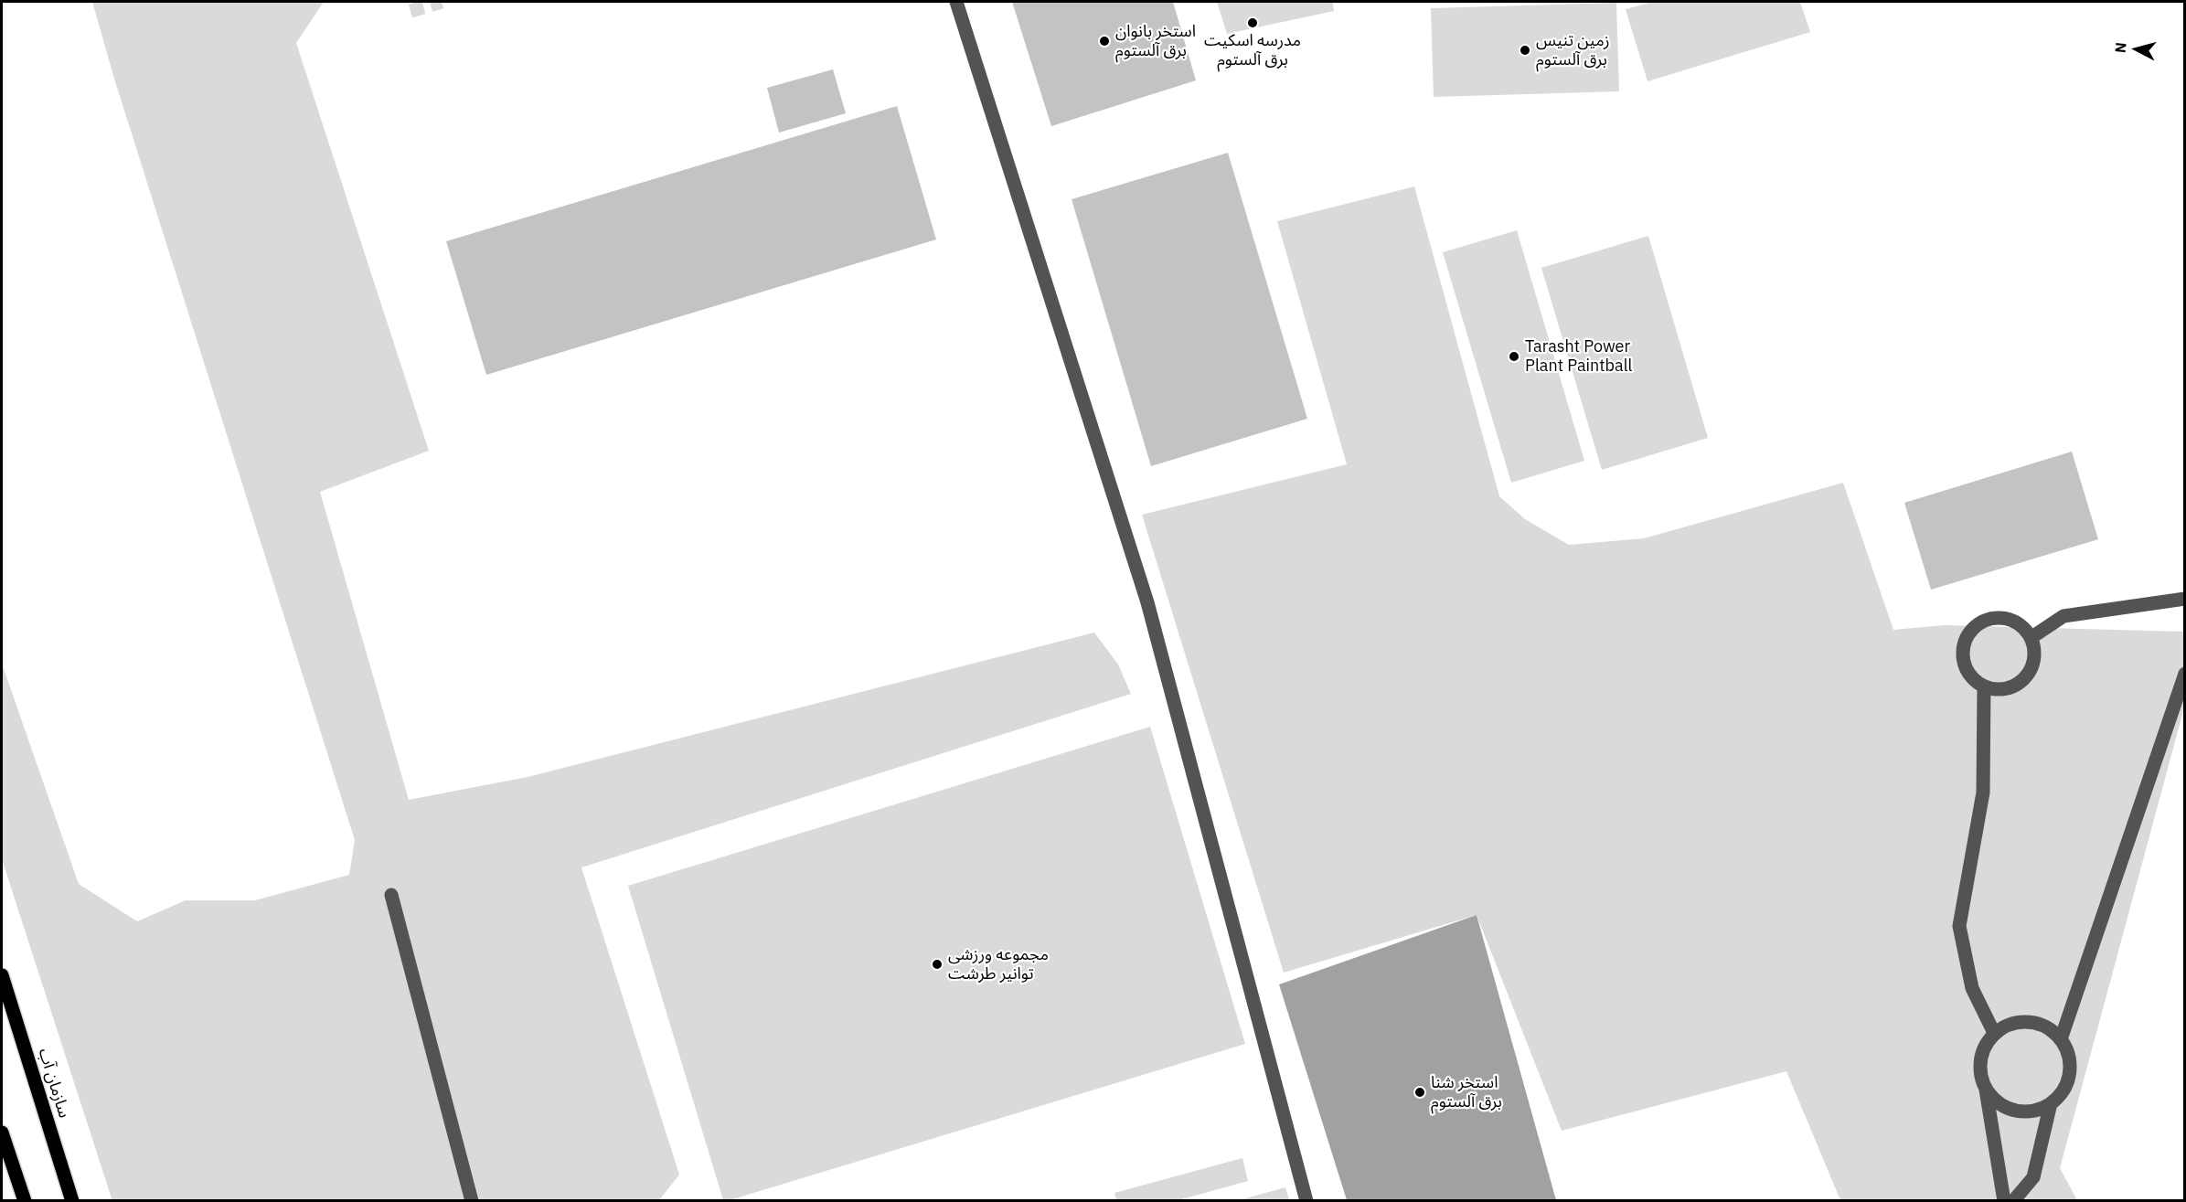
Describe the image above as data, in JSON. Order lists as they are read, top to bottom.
{
  "streets": {
    "main road": ["سازمان آب"]
  },
  "places": [
    "مدرسه اسکیت برق آلستوم",
    "استخر بانوان برق آلستوم",
    "زمین تنیس برق آلستوم",
    "Tarasht Power Plant Paintball",
    "مجموعه ورزشی توانیر طرشت",
    "استخر شنا برق آلستوم"
  ],
  "north": "left"
}
